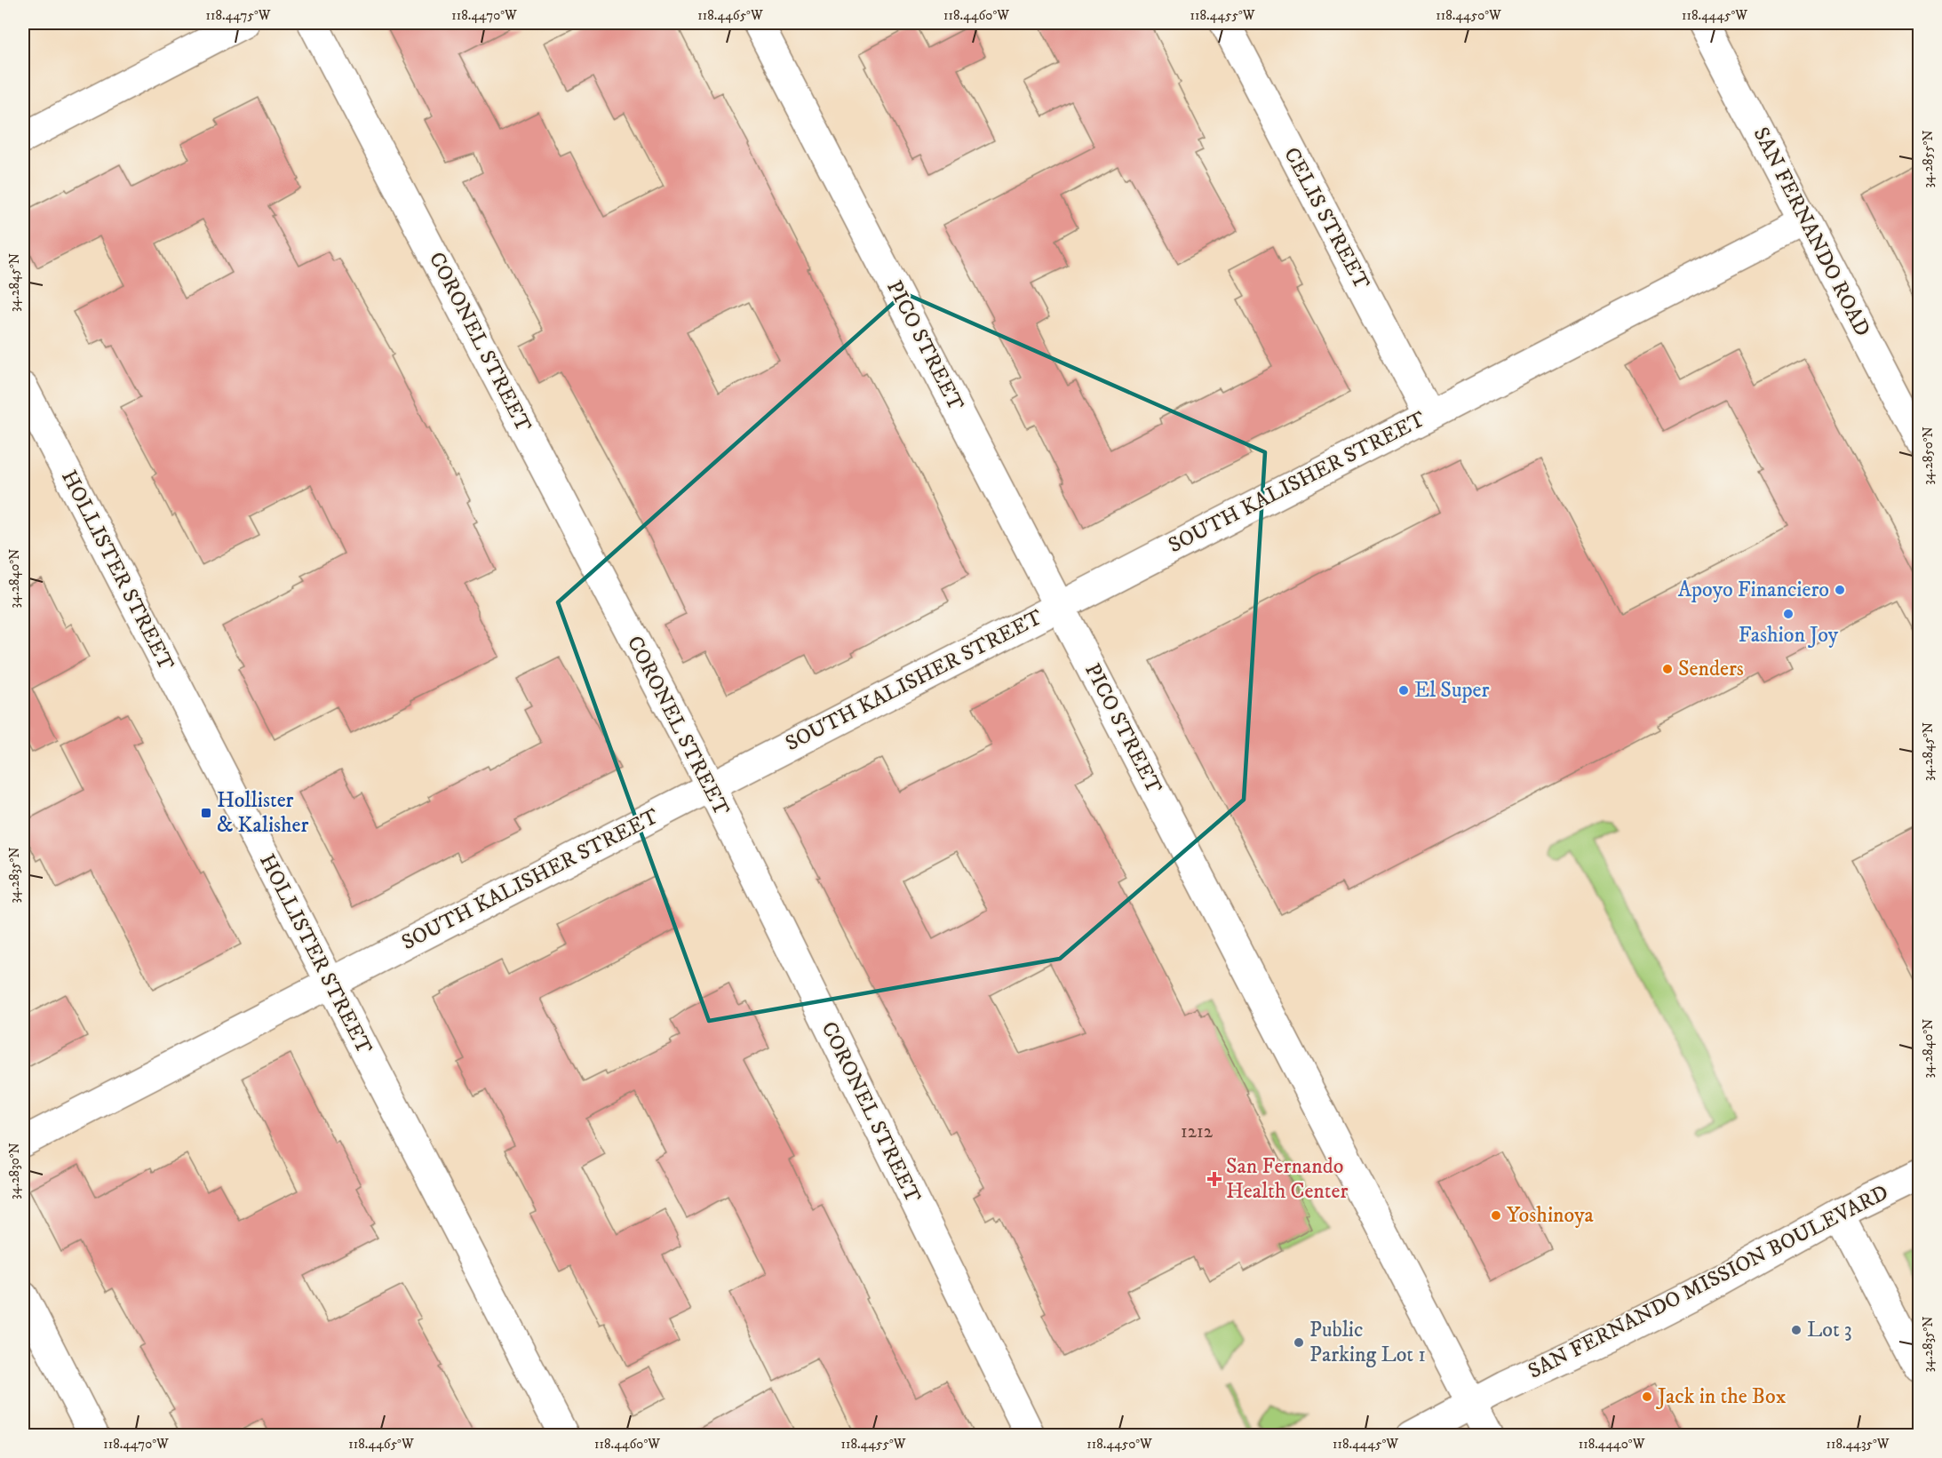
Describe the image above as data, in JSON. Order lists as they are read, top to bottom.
{
  "streets": {
    "street": [
      "CELIS STREET",
      "SAN FERNANDO ROAD",
      "CORONEL STREET",
      "PICO STREET",
      "SOUTH KALISHER STREET",
      "HOLLISTER STREET",
      "SAN FERNANDO MISSION BOULEVARD"
    ]
  },
  "crossings": [
    ["CELIS STREET", "SOUTH KALISHER STREET"],
    ["SAN FERNANDO ROAD", "SOUTH KALISHER STREET"],
    ["CORONEL STREET", "SOUTH KALISHER STREET"],
    ["PICO STREET", "SOUTH KALISHER STREET"],
    ["PICO STREET", "SAN FERNANDO MISSION BOULEVARD"],
    ["SOUTH KALISHER STREET", "HOLLISTER STREET"]
  ],
  "places": {
    "other": [
      "Apoyo Financiero",
      "Fashion Joy",
      "Senders",
      "El Super",
      "Yoshinoya",
      "Lot 3",
      "Public Parking Lot 1",
      "Jack in the Box"
    ],
    "transit": ["Hollister & Kalisher"],
    "health": ["San Fernando Health Center"]
  },
  "house_numbers": ["1212"],
  "coordinates": [
    "118.4475°W",
    "118.4470°W",
    "118.4465°W",
    "118.4460°W",
    "118.4455°W",
    "118.4450°W",
    "118.4445°W",
    "34.2855°N",
    "34.2845°N",
    "34.2850°N",
    "34.2840°N",
    "34.2835°N",
    "34.2830°N",
    "118.4440°W",
    "118.4435°W"
  ]
}
